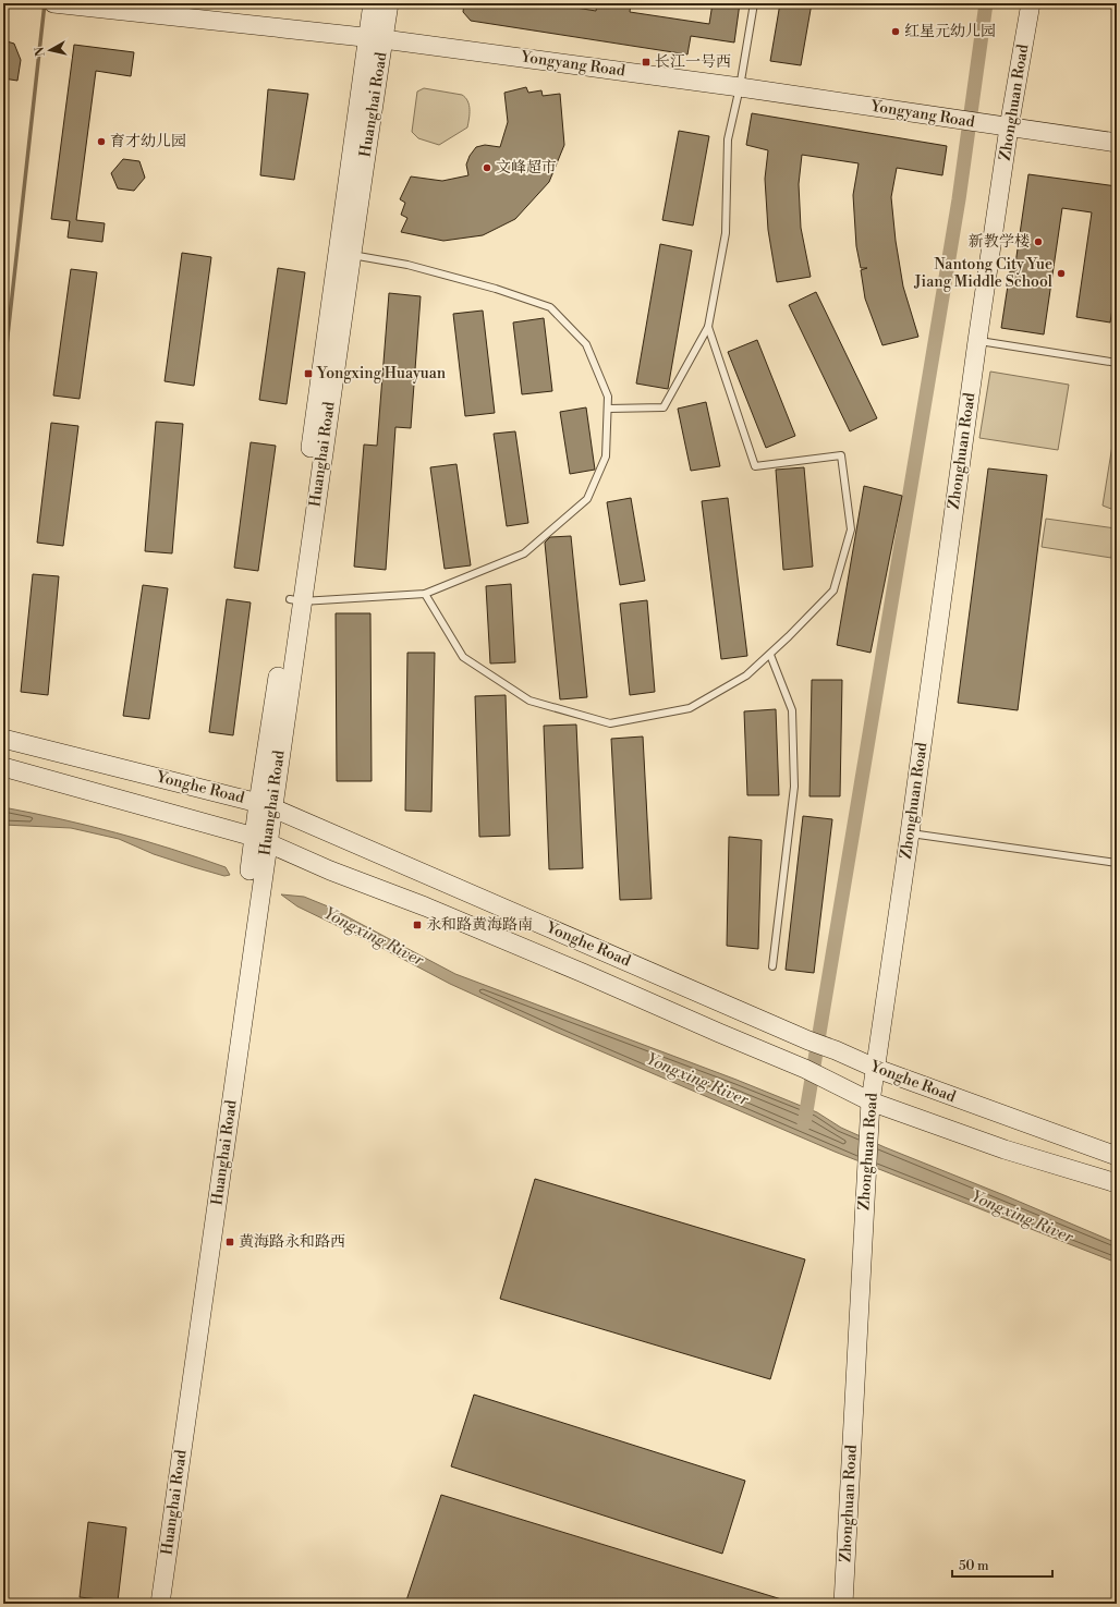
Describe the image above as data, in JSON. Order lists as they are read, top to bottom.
{
  "streets": {
    "main road": [
      "Yongyang Road",
      "Zhonghuan Road",
      "Huanghai Road",
      "Yonghe Road"
    ]
  },
  "crossings": [
    ["Yongyang Road", "Zhonghuan Road"],
    ["Yongyang Road", "Huanghai Road"],
    ["Zhonghuan Road", "Yonghe Road"],
    ["Huanghai Road", "Yonghe Road"]
  ],
  "water": ["Yongxing River"],
  "places": {
    "other": [
      "红星元幼儿园",
      "育才幼儿园",
      "文峰超市",
      "新教学楼",
      "Nantong City Yue Jiang Middle School"
    ],
    "transit": [
      "长江一号西",
      "Yongxing Huayuan",
      "永和路黄海路南",
      "黄海路永和路西"
    ]
  },
  "scale_bar": "50 m",
  "north": "left"
}
